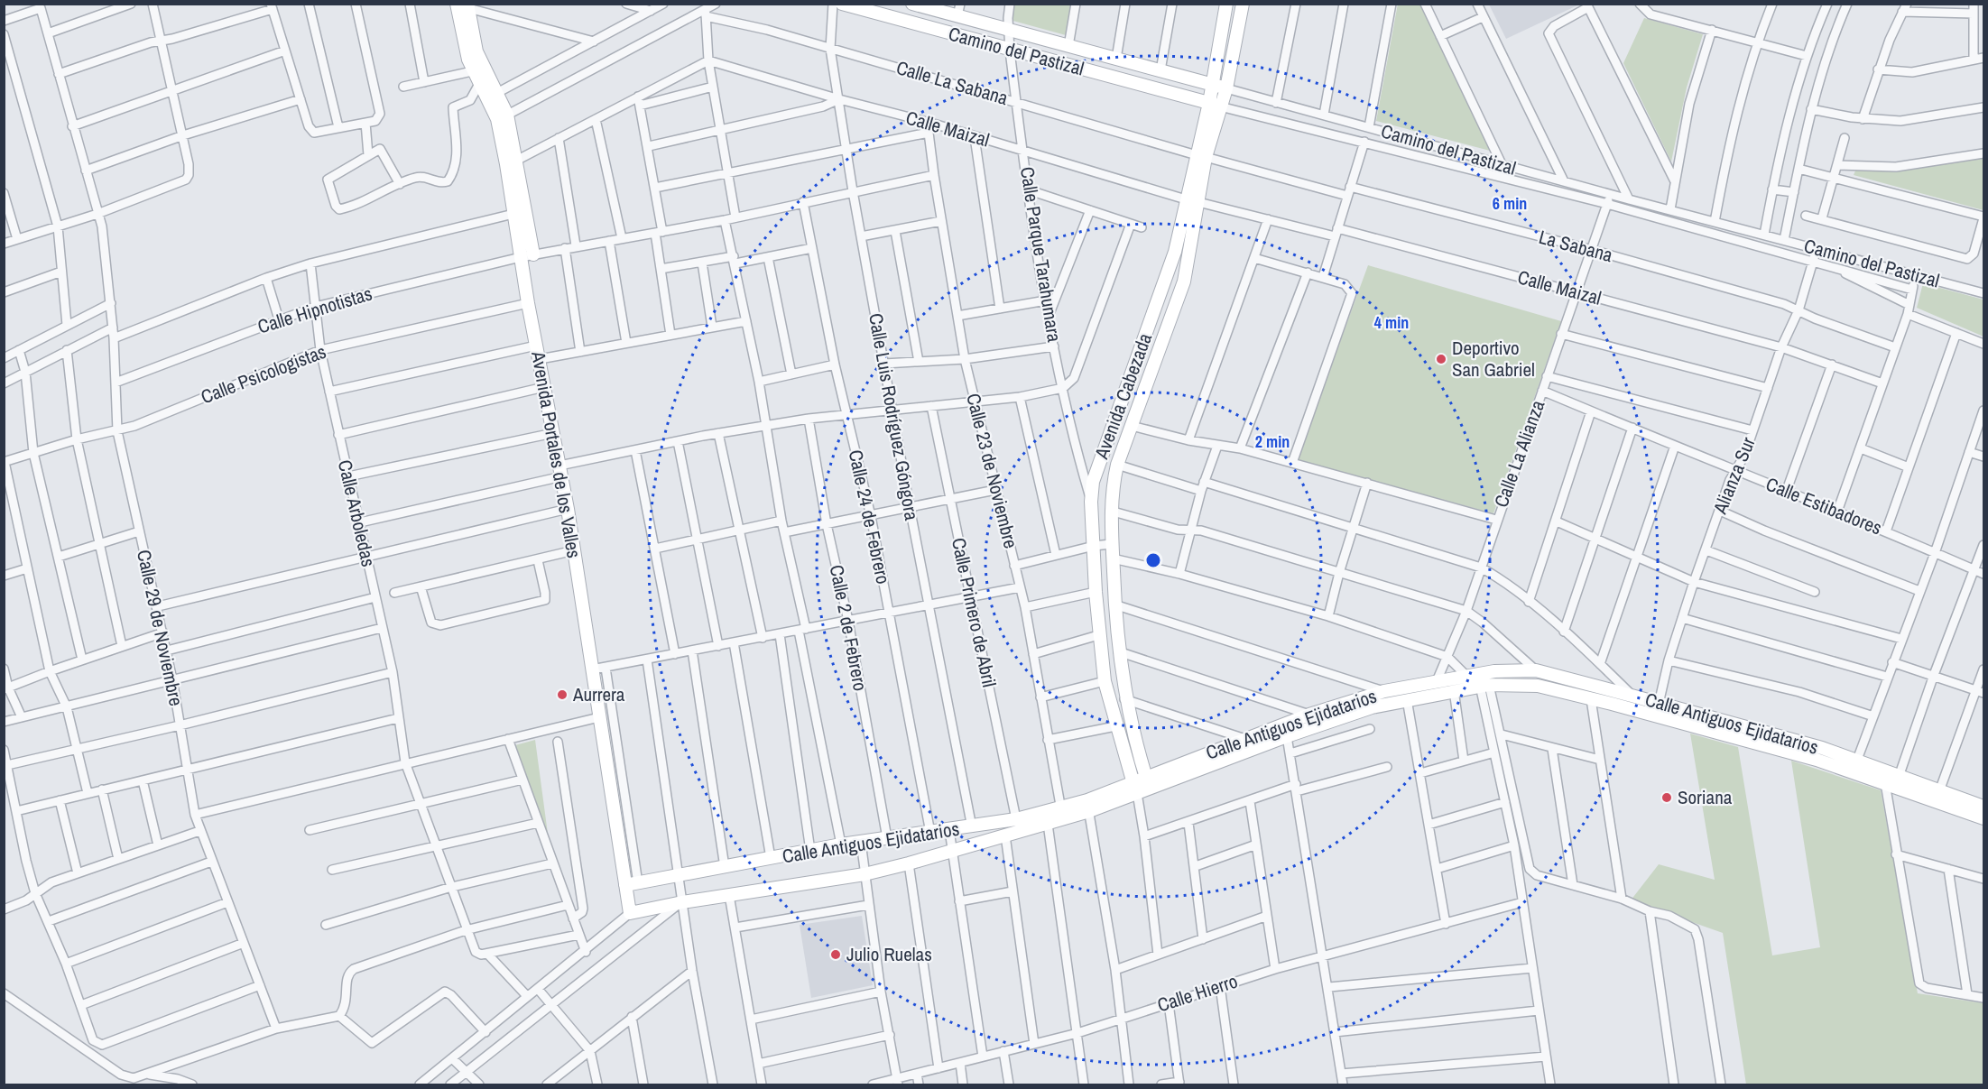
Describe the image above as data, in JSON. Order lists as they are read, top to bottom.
{
  "streets": {
    "street": [
      "Camino del Pastizal",
      "Calle La Sabana",
      "Calle Maizal",
      "La Sabana",
      "Calle Parque Tarahumara",
      "Calle Hipnotistas",
      "Calle Psicologistas",
      "Avenida Cabezada",
      "Calle Luis Rodríguez Góngora",
      "Calle La Alianza",
      "Avenida Portales de los Valles",
      "Calle 23 de Noviembre",
      "Alianza Sur",
      "Calle Estibadores",
      "Calle Arboledas",
      "Calle 24 de Febrero",
      "Calle Primero de Abril",
      "Calle 29 de Noviembre",
      "Calle 2 de Febrero",
      "Calle Antiguos Ejidatarios",
      "Calle Hierro"
    ]
  },
  "crossings": [
    ["Camino del Pastizal", "Calle Parque Tarahumara"],
    ["Camino del Pastizal", "Avenida Cabezada"],
    ["Camino del Pastizal", "Calle La Alianza"],
    ["Camino del Pastizal", "Alianza Sur"],
    ["Calle La Sabana", "La Sabana"],
    ["Calle La Sabana", "Calle Parque Tarahumara"],
    ["Calle La Sabana", "Avenida Cabezada"],
    ["Calle La Sabana", "Calle Luis Rodríguez Góngora"],
    ["Calle Maizal", "Calle Parque Tarahumara"],
    ["Calle Maizal", "Avenida Cabezada"],
    ["Calle Maizal", "Calle Luis Rodríguez Góngora"],
    ["Calle Maizal", "Calle La Alianza"],
    ["Calle Maizal", "Calle 23 de Noviembre"],
    ["Calle Maizal", "Alianza Sur"],
    ["La Sabana", "Calle La Alianza"],
    ["La Sabana", "Alianza Sur"],
    ["Calle Parque Tarahumara", "Avenida Cabezada"],
    ["Calle Hipnotistas", "Calle Luis Rodríguez Góngora"],
    ["Calle Hipnotistas", "Avenida Portales de los Valles"],
    ["Calle Hipnotistas", "Calle 23 de Noviembre"],
    ["Calle Hipnotistas", "Calle Arboledas"],
    ["Calle Hipnotistas", "Calle 24 de Febrero"],
    ["Calle Hipnotistas", "Calle 29 de Noviembre"],
    ["Calle Psicologistas", "Avenida Portales de los Valles"],
    ["Calle Psicologistas", "Calle Arboledas"],
    ["Calle Psicologistas", "Calle 29 de Noviembre"],
    ["Avenida Cabezada", "Calle Antiguos Ejidatarios"],
    ["Calle Luis Rodríguez Góngora", "Calle Antiguos Ejidatarios"],
    ["Calle La Alianza", "Calle Estibadores"],
    ["Calle La Alianza", "Calle Antiguos Ejidatarios"],
    ["Avenida Portales de los Valles", "Calle Antiguos Ejidatarios"],
    ["Calle 23 de Noviembre", "Calle Antiguos Ejidatarios"],
    ["Alianza Sur", "Calle Estibadores"],
    ["Alianza Sur", "Calle Antiguos Ejidatarios"],
    ["Calle 24 de Febrero", "Calle Antiguos Ejidatarios"],
    ["Calle Primero de Abril", "Calle Antiguos Ejidatarios"],
    ["Calle 2 de Febrero", "Calle Antiguos Ejidatarios"]
  ],
  "places": [
    "Deportivo San Gabriel",
    "Aurrera",
    "Soriana",
    "Julio Ruelas"
  ],
  "rings": ["6 min", "4 min", "2 min"]
}
